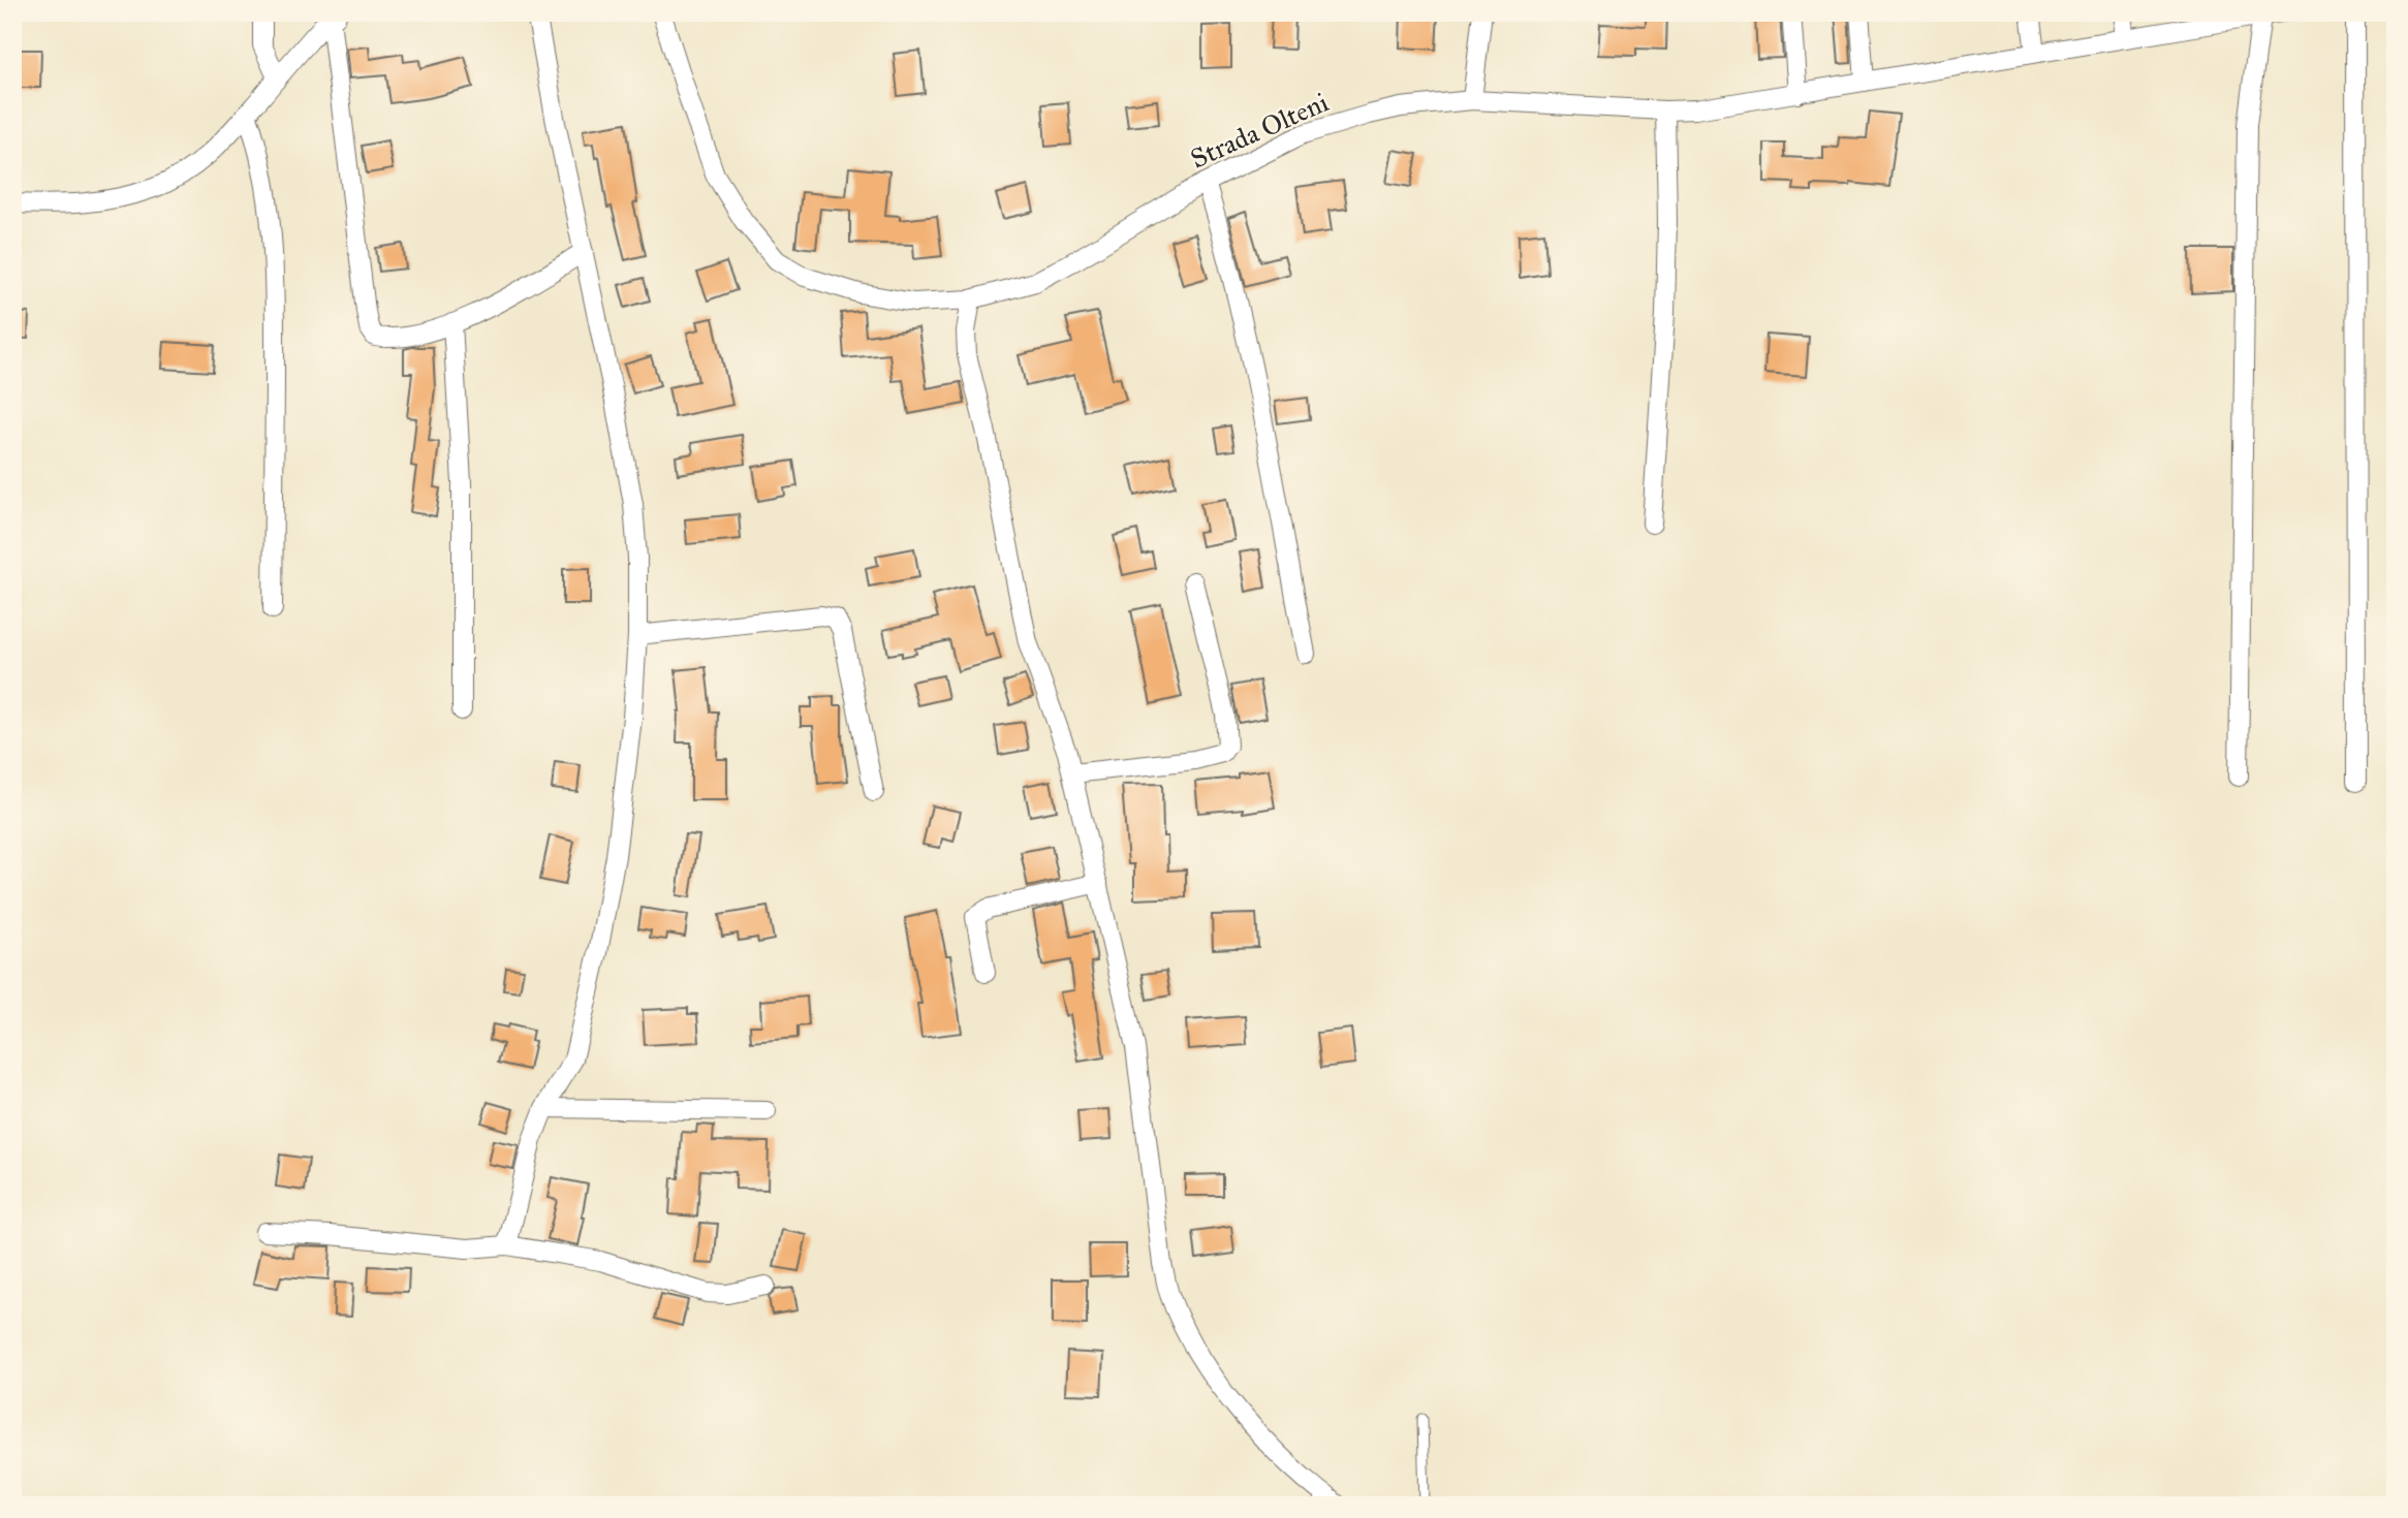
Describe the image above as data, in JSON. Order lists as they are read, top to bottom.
{
  "streets": {
    "street": ["Strada Olteni"]
  }
}
